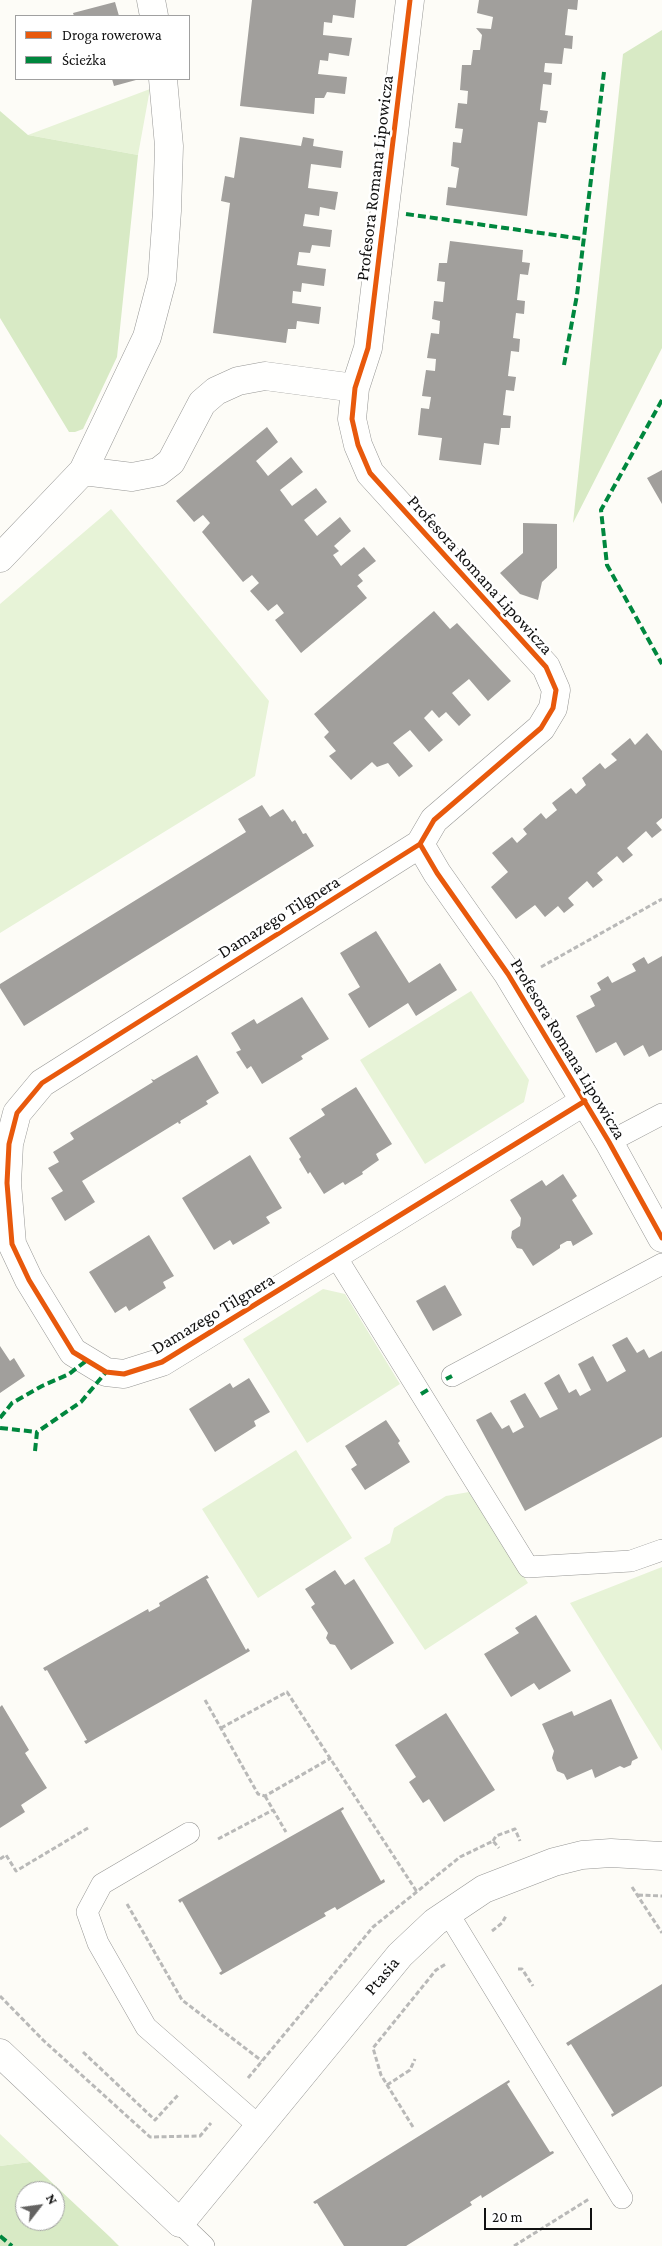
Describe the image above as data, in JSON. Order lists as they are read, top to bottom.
{
  "streets": {
    "street": ["Profesora Romana Lipowicza", "Damazego Tilgnera", "Ptasia"]
  },
  "crossings": [
    ["Profesora Romana Lipowicza", "Damazego Tilgnera"]
  ],
  "legend": ["Droga rowerowa", "Ścieżka"],
  "scale_bar": "20 m",
  "north": "top right"
}
